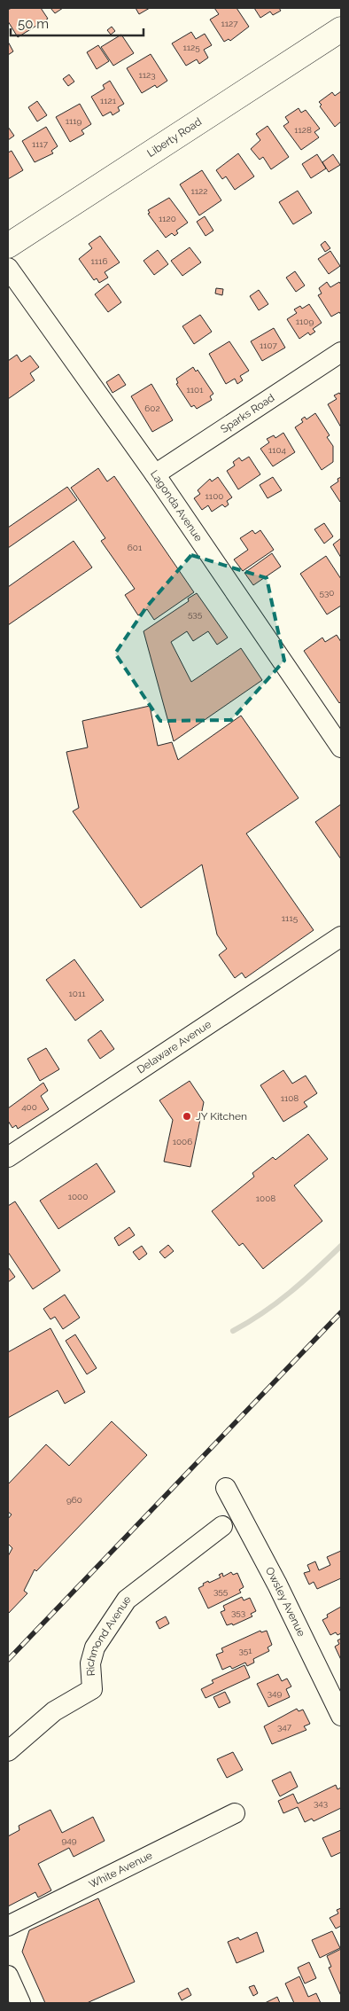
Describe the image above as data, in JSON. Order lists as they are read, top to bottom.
{
  "streets": {
    "main road": ["Liberty Road"],
    "street": [
      "Sparks Road",
      "Lagonda Avenue",
      "Delaware Avenue",
      "Owsley Avenue",
      "Richmond Avenue",
      "White Avenue"
    ]
  },
  "crossings": [
    ["Sparks Road", "Lagonda Avenue"]
  ],
  "places": ["JY Kitchen"],
  "house_numbers": [
    "1127",
    "1125",
    "1123",
    "1121",
    "1119",
    "1128",
    "1117",
    "1122",
    "1120",
    "1116",
    "1109",
    "1107",
    "1101",
    "602",
    "1104",
    "1100",
    "601",
    "530",
    "535",
    "1115",
    "1011",
    "1108",
    "400",
    "1006",
    "1000",
    "1008",
    "960",
    "355",
    "353",
    "351",
    "349",
    "347",
    "343",
    "949"
  ],
  "scale_bar": "50 m"
}
